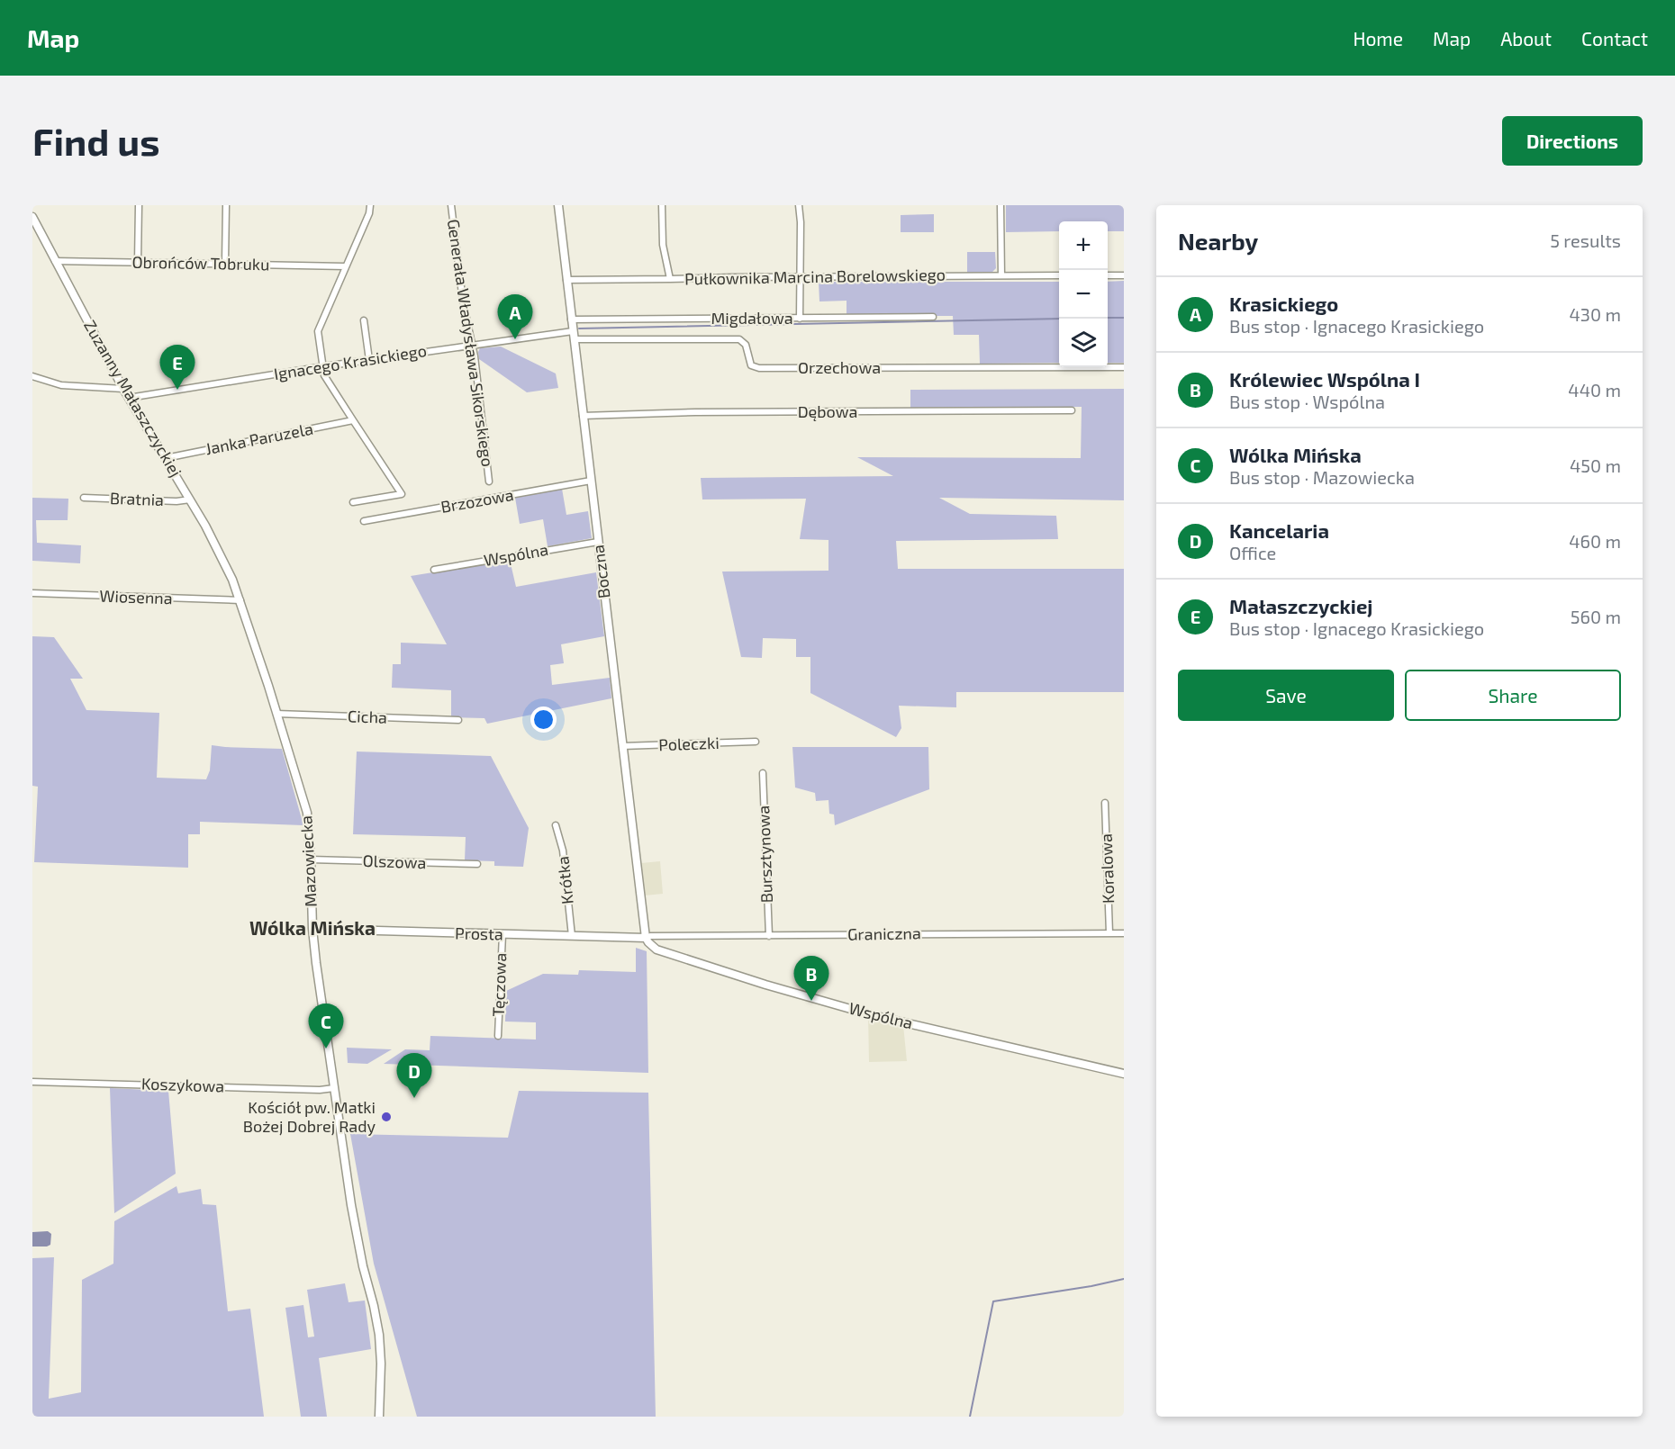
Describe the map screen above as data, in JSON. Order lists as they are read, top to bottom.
{
  "streets": {
    "street": [
      "Obrońców Tobruku",
      "Pułkownika Marcina Borelowskiego",
      "Migdałowa",
      "Generała Władysława Sikorskiego",
      "Ignacego Krasickiego",
      "Orzechowa",
      "Zuzanny Małaszczyckiej",
      "Dębowa",
      "Janka Paruzela",
      "Bratnia",
      "Brzozowa",
      "Wspólna",
      "Boczna",
      "Wiosenna",
      "Cicha",
      "Poleczki",
      "Bursztynowa",
      "Mazowiecka",
      "Olszowa",
      "Koralowa",
      "Krótka",
      "Prosta",
      "Graniczna",
      "Tęczowa",
      "Koszykowa"
    ]
  },
  "crossings": [
    ["Obrońców Tobruku", "Zuzanny Małaszczyckiej"],
    ["Pułkownika Marcina Borelowskiego", "Boczna"],
    ["Migdałowa", "Boczna"],
    ["Generała Władysława Sikorskiego", "Ignacego Krasickiego"],
    ["Ignacego Krasickiego", "Orzechowa"],
    ["Ignacego Krasickiego", "Zuzanny Małaszczyckiej"],
    ["Ignacego Krasickiego", "Boczna"],
    ["Orzechowa", "Boczna"],
    ["Zuzanny Małaszczyckiej", "Janka Paruzela"],
    ["Zuzanny Małaszczyckiej", "Bratnia"],
    ["Zuzanny Małaszczyckiej", "Mazowiecka"],
    ["Dębowa", "Boczna"],
    ["Brzozowa", "Boczna"],
    ["Wspólna", "Boczna"],
    ["Wspólna", "Prosta"],
    ["Wspólna", "Graniczna"],
    ["Boczna", "Poleczki"],
    ["Boczna", "Prosta"],
    ["Boczna", "Graniczna"],
    ["Wiosenna", "Mazowiecka"],
    ["Cicha", "Mazowiecka"],
    ["Bursztynowa", "Graniczna"],
    ["Mazowiecka", "Olszowa"],
    ["Mazowiecka", "Prosta"],
    ["Mazowiecka", "Koszykowa"],
    ["Koralowa", "Graniczna"],
    ["Krótka", "Prosta"],
    ["Prosta", "Graniczna"],
    ["Prosta", "Tęczowa"]
  ],
  "districts": ["Wólka Mińska"],
  "places": ["Kościół pw. Matki Bożej Dobrej Rady"],
  "page": {
    "header": "Map",
    "nav": [
      "Home",
      "Map",
      "About",
      "Contact"
    ],
    "buttons": [
      "Directions",
      ["Save", "Share"]
    ],
    "title": "Find us",
    "heading": ["Nearby", "5 results"],
    "map_buttons": ["+", "−"],
    "list": [
      {
        "mark": "A",
        "name": "Krasickiego",
        "note": "Bus stop · Ignacego Krasickiego",
        "value": "430 m"
      },
      {
        "mark": "B",
        "name": "Królewiec Wspólna I",
        "note": "Bus stop · Wspólna",
        "value": "440 m"
      },
      {
        "mark": "C",
        "name": "Wólka Mińska",
        "note": "Bus stop · Mazowiecka",
        "value": "450 m"
      },
      {
        "mark": "D",
        "name": "Kancelaria",
        "note": "Office",
        "value": "460 m"
      },
      {
        "mark": "E",
        "name": "Małaszczyckiej",
        "note": "Bus stop · Ignacego Krasickiego",
        "value": "560 m"
      }
    ],
    "pins": [
      "A",
      "E",
      "B",
      "C",
      "D"
    ]
  }
}
